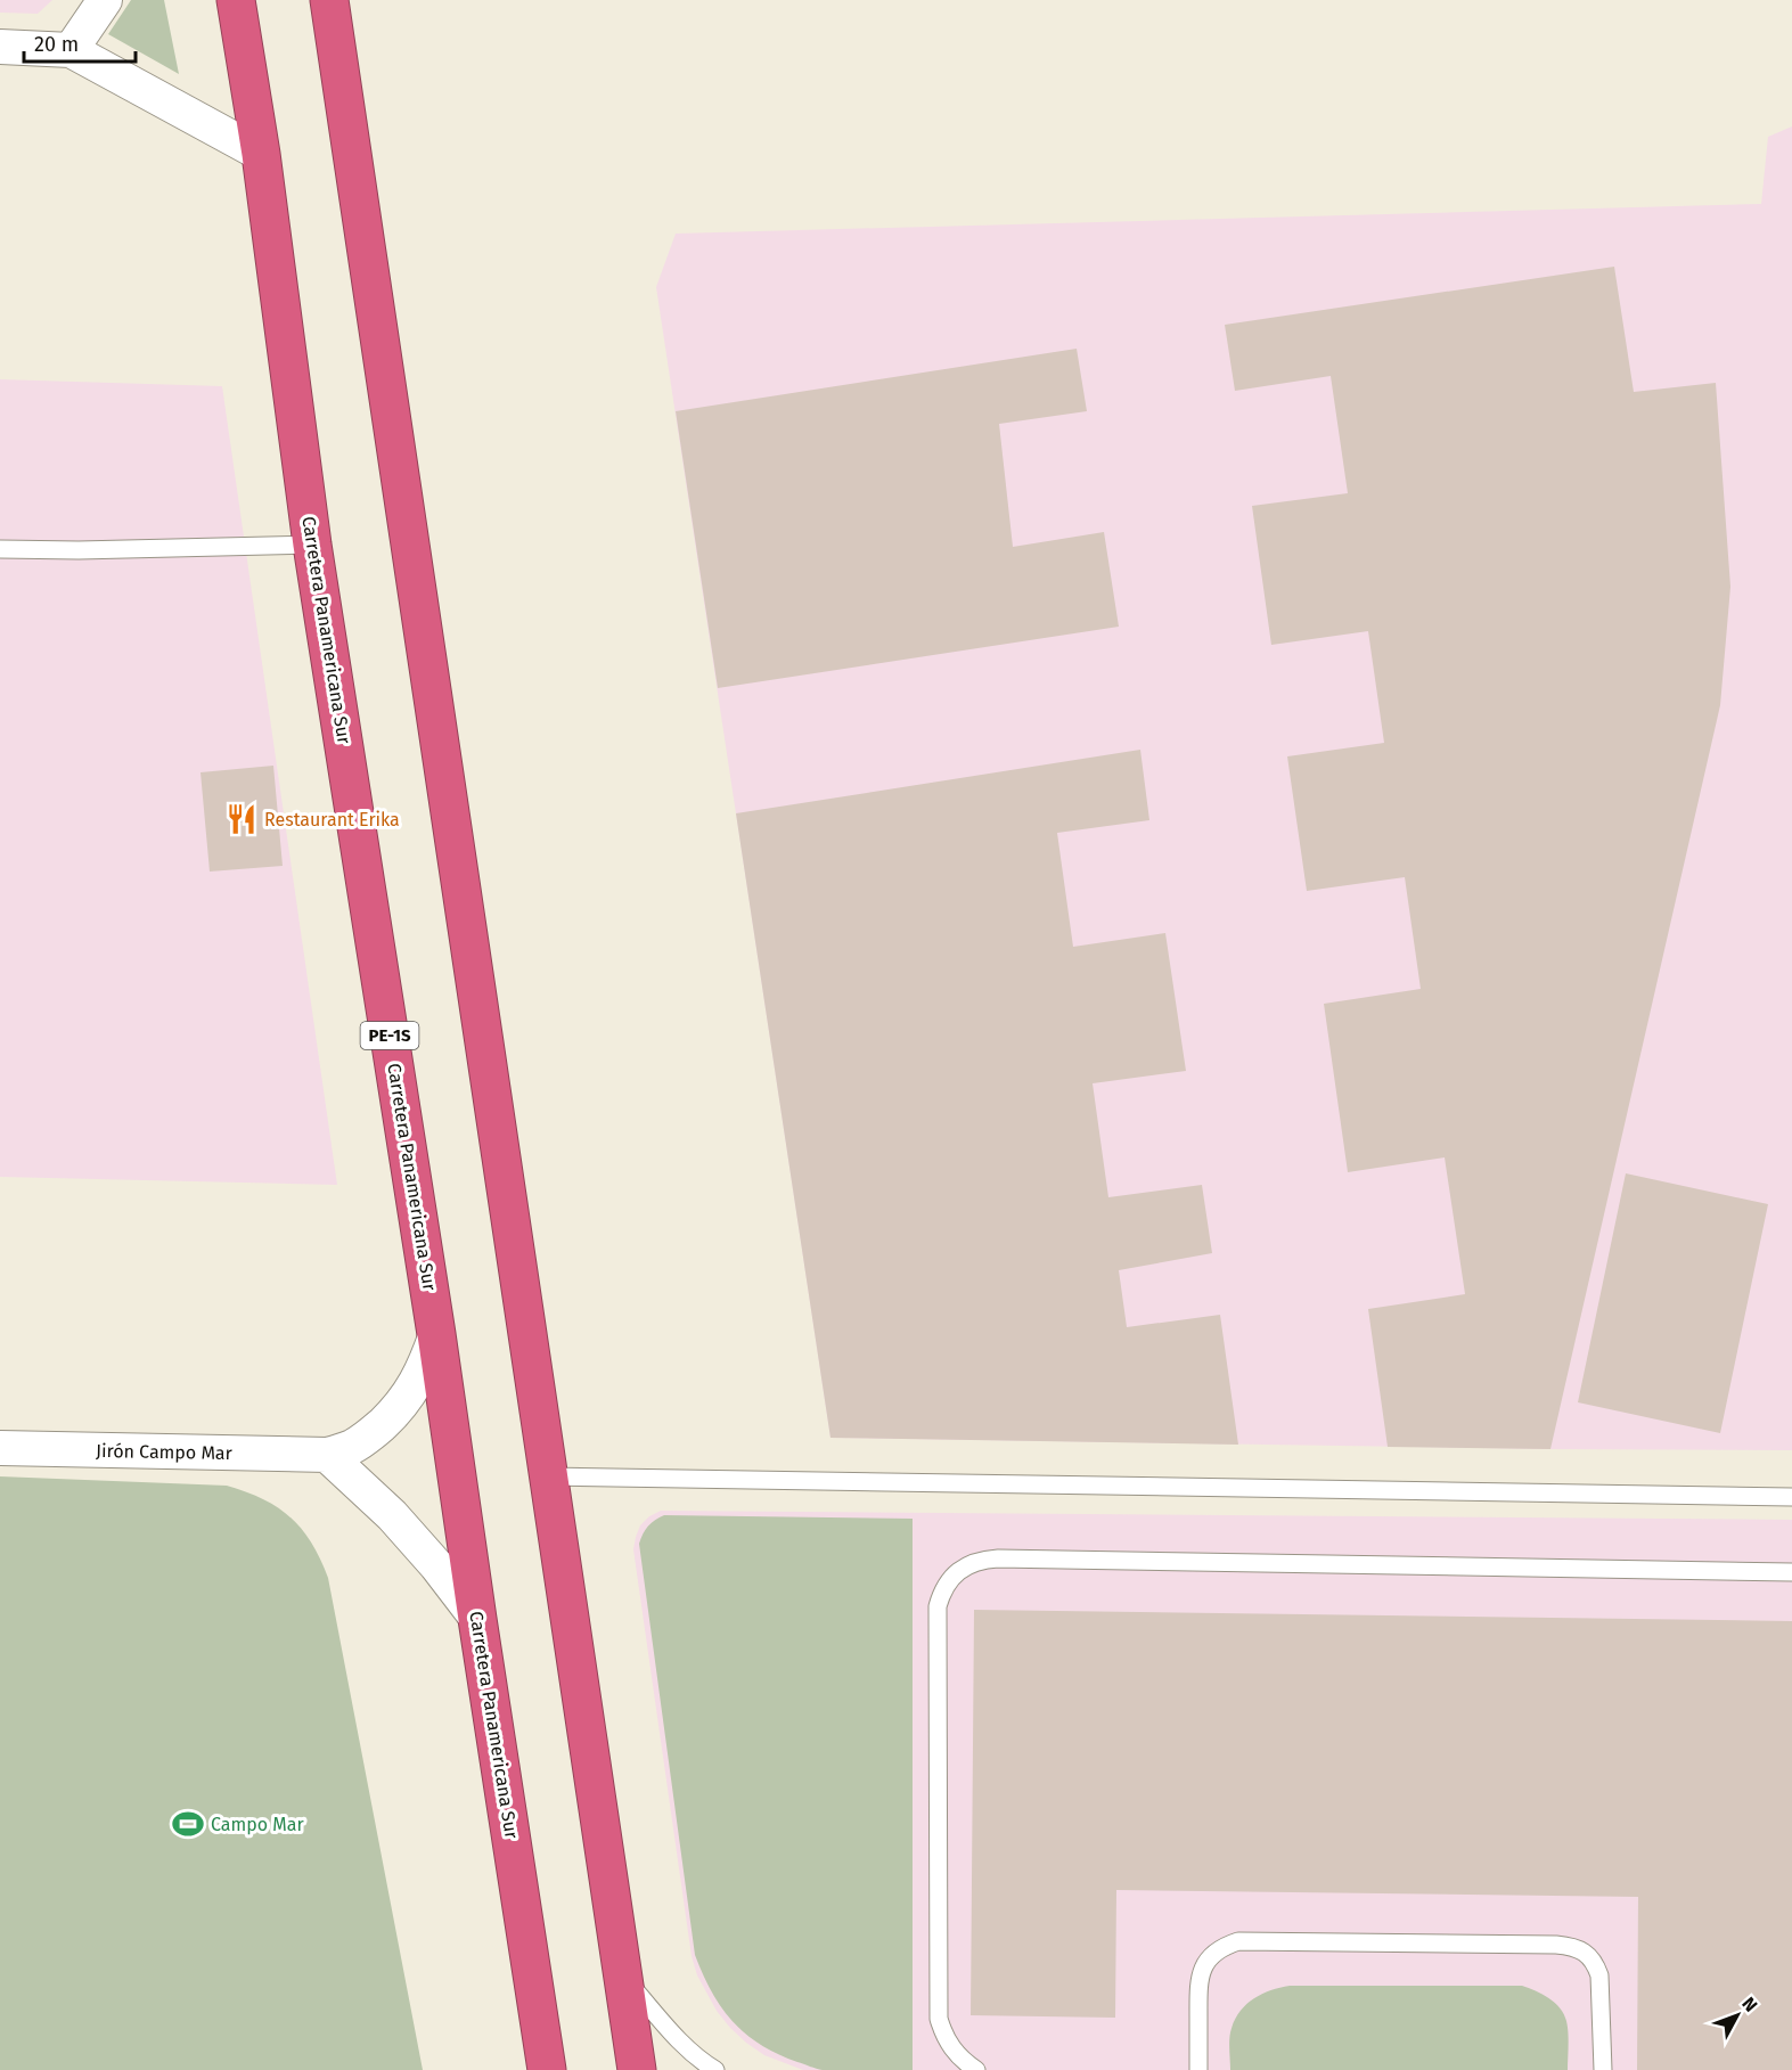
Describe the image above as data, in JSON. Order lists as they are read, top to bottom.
{
  "streets": {
    "highway": ["Carretera Panamericana Sur", "PE-1S"],
    "street": ["Jirón Campo Mar"]
  },
  "places": {
    "restaurant": ["Restaurant Erika"],
    "sports": ["Campo Mar"]
  },
  "scale_bar": "20 m",
  "north": "top right"
}
